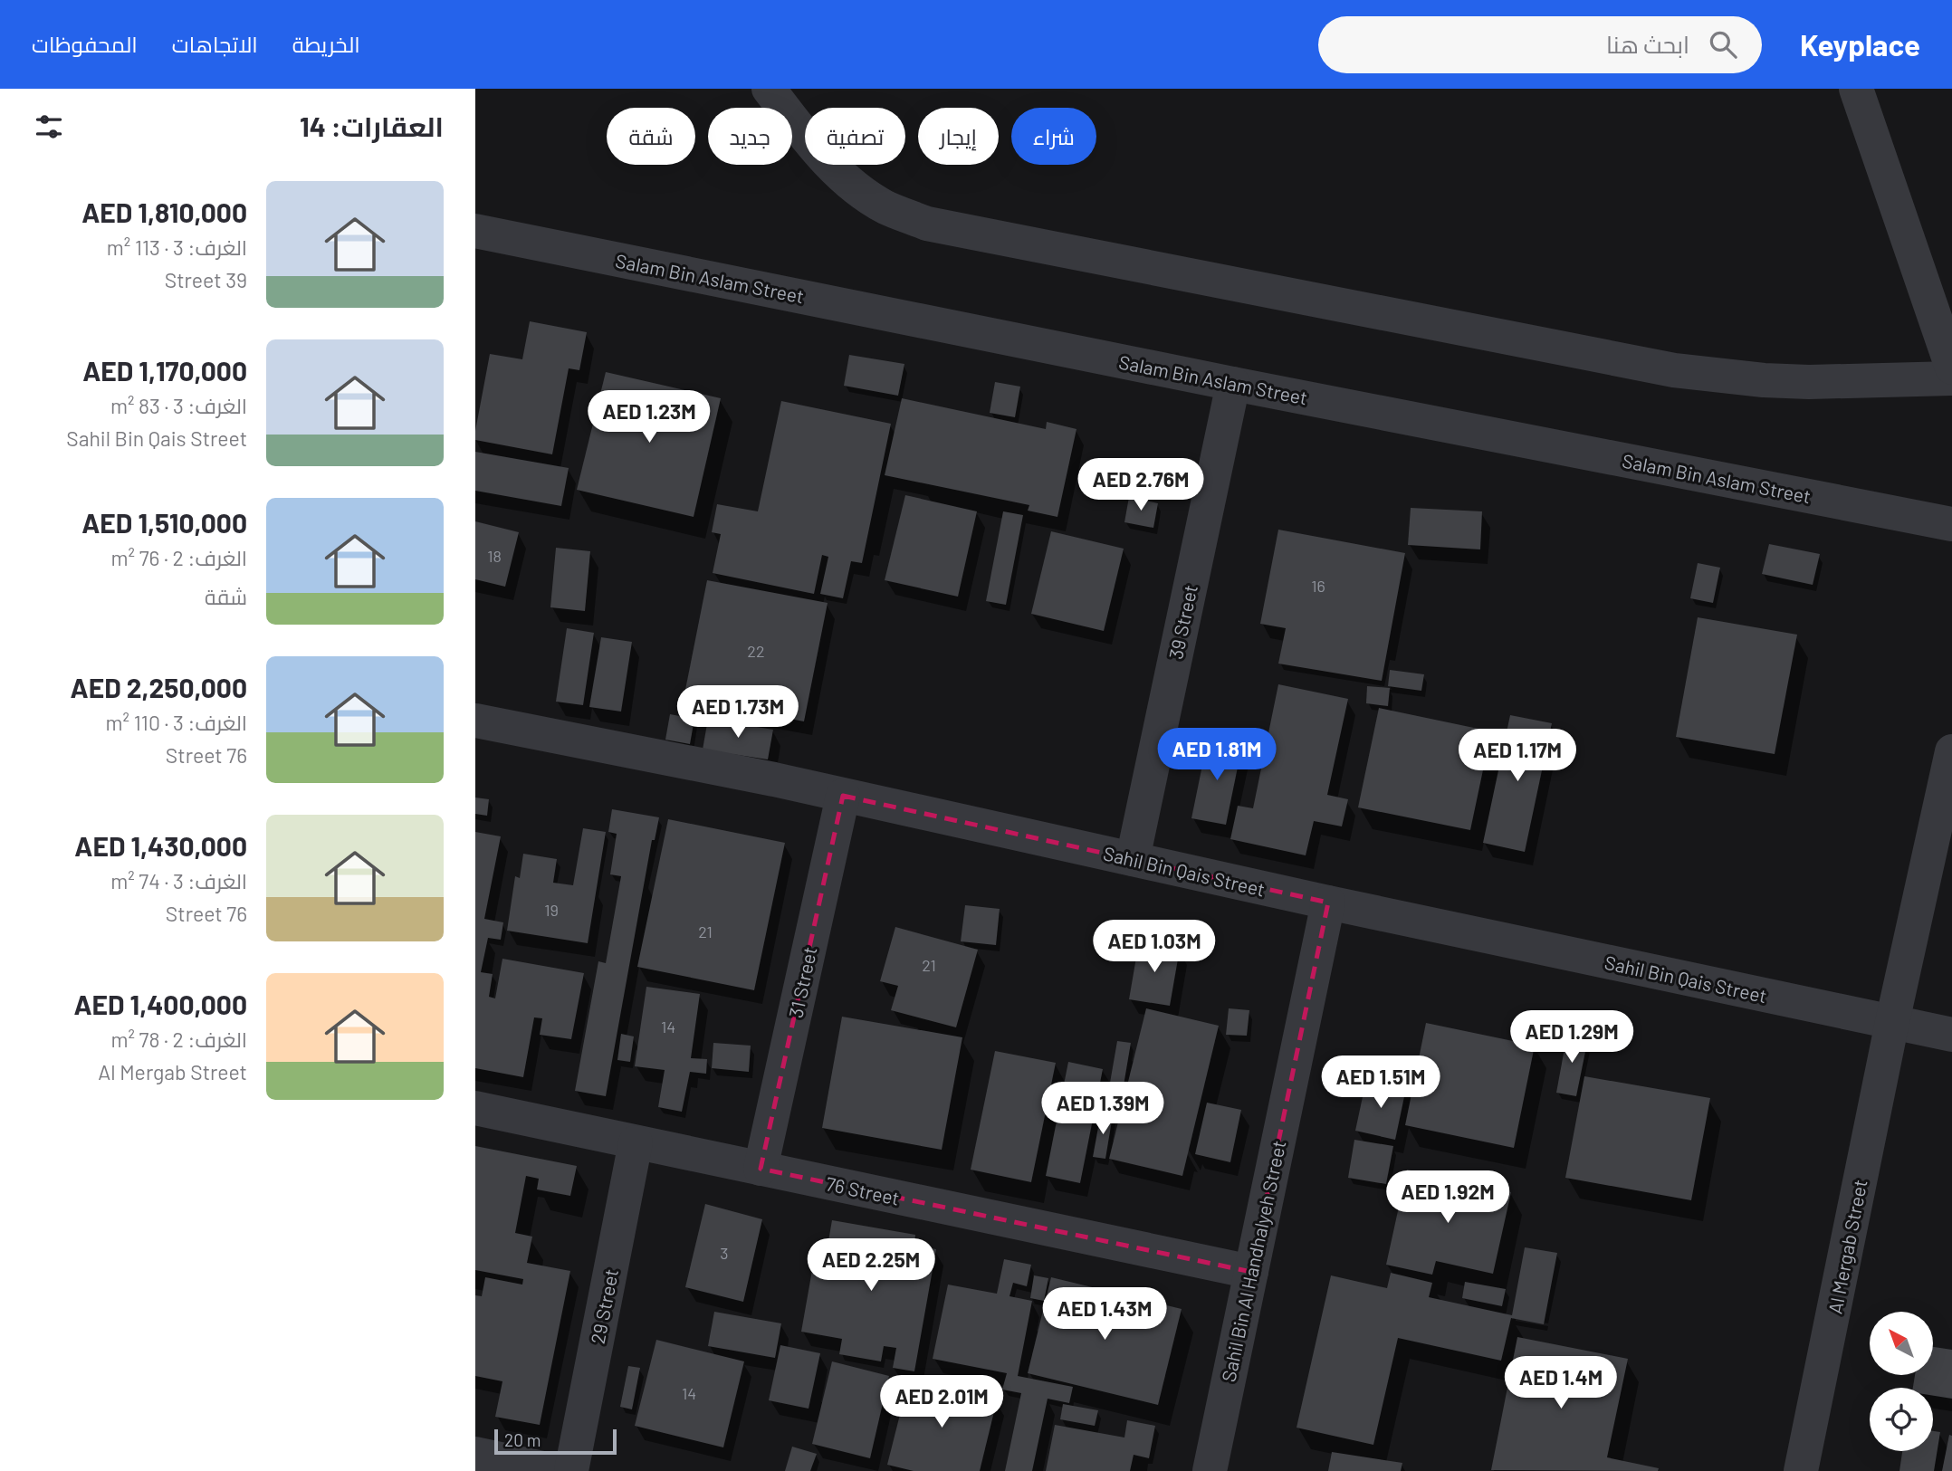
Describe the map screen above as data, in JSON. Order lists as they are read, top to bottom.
{
  "streets": {
    "street": [
      "Salam Bin Aslam Street",
      "39 Street",
      "Sahil Bin Qais Street",
      "31 Street",
      "76 Street",
      "Al Mergab Street",
      "Sahil Bin Al Handhalyeh Street",
      "29 Street"
    ]
  },
  "crossings": [
    ["Salam Bin Aslam Street", "39 Street"],
    ["39 Street", "Sahil Bin Qais Street"],
    ["Sahil Bin Qais Street", "31 Street"],
    ["Sahil Bin Qais Street", "Al Mergab Street"],
    ["Sahil Bin Qais Street", "Sahil Bin Al Handhalyeh Street"],
    ["31 Street", "76 Street"],
    ["76 Street", "Sahil Bin Al Handhalyeh Street"],
    ["76 Street", "29 Street"]
  ],
  "house_numbers": [
    "18",
    "16",
    "22",
    "19",
    "21",
    "21",
    "14",
    "3",
    "14"
  ],
  "scale_bar": "20 m",
  "north": "top left",
  "page": {
    "header": "Keyplace",
    "search": "ابحث هنا",
    "nav": ["الخريطة", "الاتجاهات", "المحفوظات"],
    "heading": "العقارات: 14",
    "chip": [
      "شراء",
      "إيجار",
      "تصفية",
      "جديد",
      "شقة"
    ],
    "list": [
      {
        "name": "AED 1,810,000",
        "note": "الغرف: 3 · 113 m² · 39 Street"
      },
      {
        "name": "AED 1,170,000",
        "note": "الغرف: 3 · 83 m² · Sahil Bin Qais Street"
      },
      {
        "name": "AED 1,510,000",
        "note": "الغرف: 2 · 76 m² · شقة"
      },
      {
        "name": "AED 2,250,000",
        "note": "الغرف: 3 · 110 m² · 76 Street"
      },
      {
        "name": "AED 1,430,000",
        "note": "الغرف: 3 · 74 m² · 76 Street"
      },
      {
        "name": "AED 1,400,000",
        "note": "الغرف: 2 · 78 m² · Al Mergab Street"
      }
    ],
    "price": [
      "AED 1.23M",
      "AED 2.76M",
      "AED 1.73M",
      "AED 1.81M",
      "AED 1.17M",
      "AED 1.03M",
      "AED 1.29M",
      "AED 1.51M",
      "AED 1.39M",
      "AED 1.92M",
      "AED 2.25M",
      "AED 1.43M",
      "AED 1.4M",
      "AED 2.01M"
    ],
    "scale": "20 m"
  }
}
